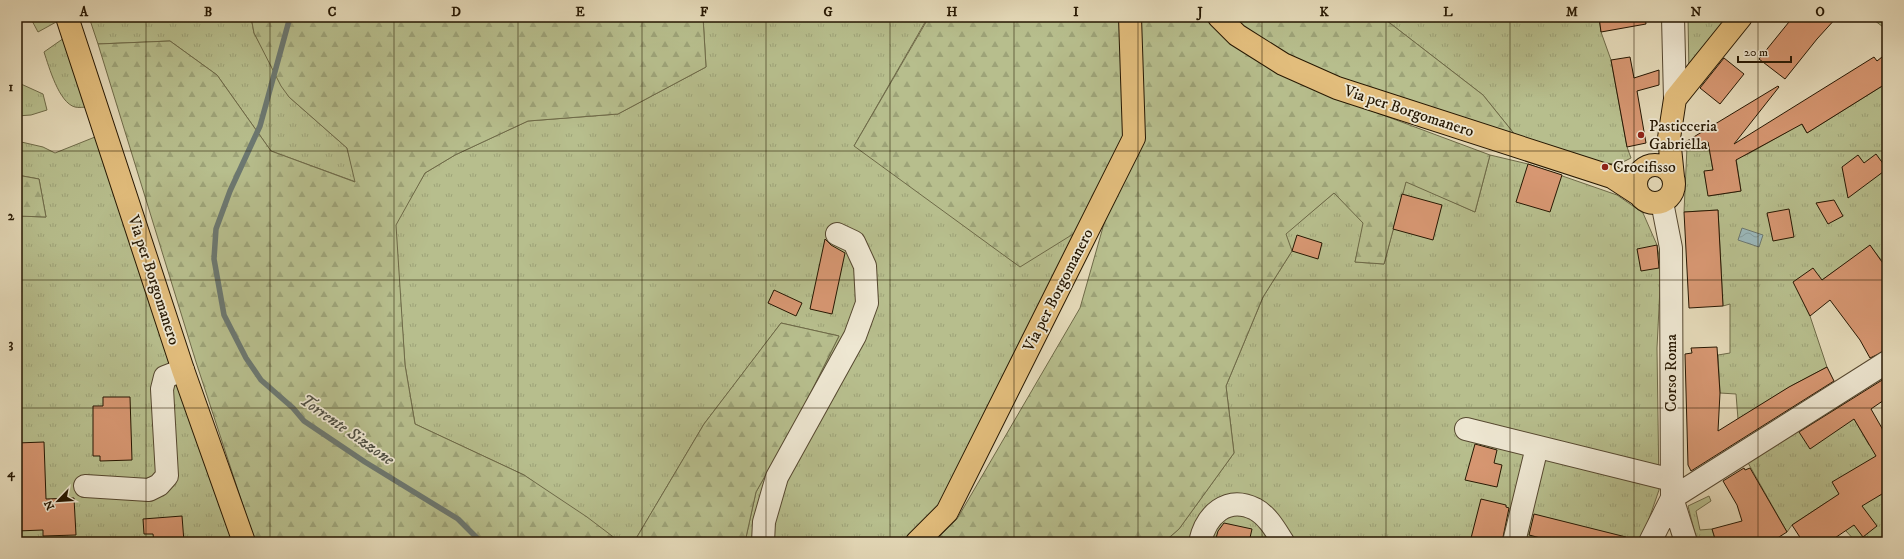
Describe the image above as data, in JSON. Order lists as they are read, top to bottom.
{
  "streets": {
    "main road": ["Via per Borgomanero"],
    "street": ["Corso Roma"]
  },
  "crossings": [
    ["Via per Borgomanero", "Corso Roma"]
  ],
  "water": ["Torrente Sizzone"],
  "places": ["Pasticceria Gabriella", "Crocifisso"],
  "scale_bar": "20 m",
  "north": "bottom left",
  "grid": {
    "columns": [
      "A",
      "B",
      "C",
      "D",
      "E",
      "F",
      "G",
      "H",
      "I",
      "J",
      "K",
      "L",
      "M",
      "N",
      "O"
    ],
    "rows": [
      "1",
      "2",
      "3",
      "4"
    ]
  }
}
